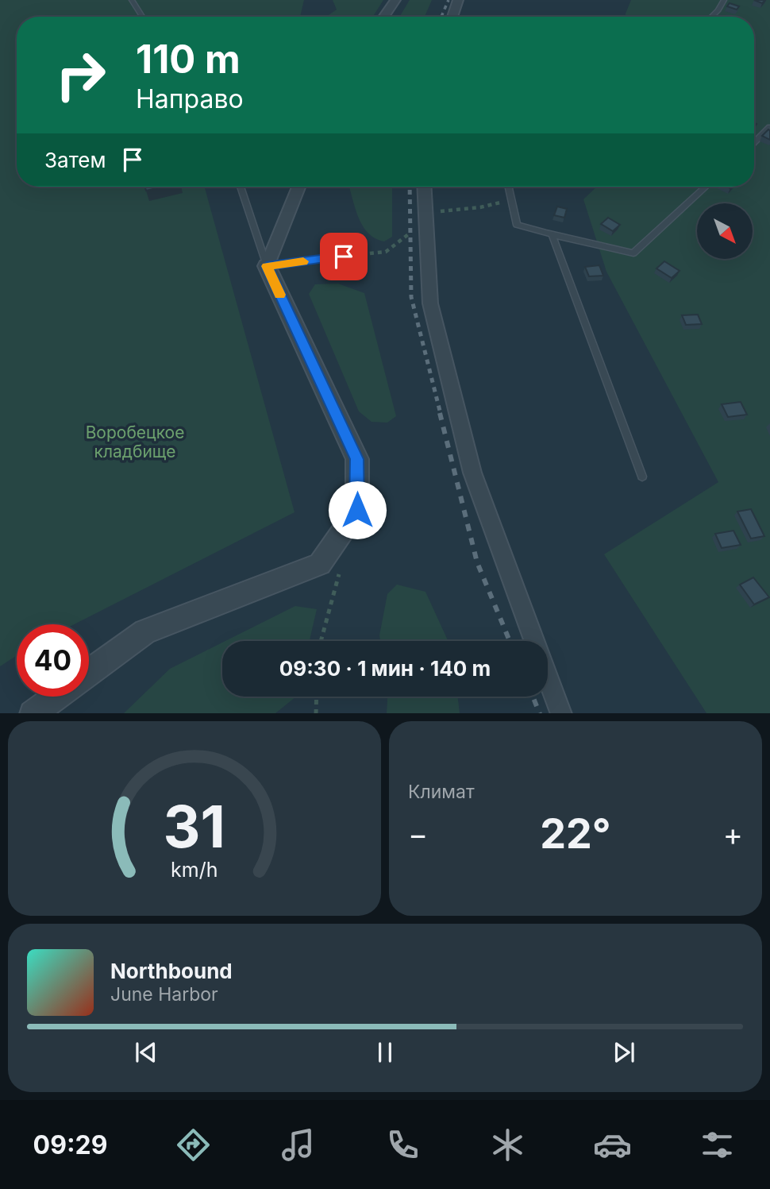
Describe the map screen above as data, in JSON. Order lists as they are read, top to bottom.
{
  "parks": ["Воробецкое кладбище"],
  "north": "bottom right",
  "page": {
    "turn": ["110 m", "Направо"],
    "then": "Затем",
    "limit": "40",
    "trip": "09:30 · 1 мин · 140 m",
    "tile": "Климат",
    "heat": ["−", "22°", "+"],
    "song": ["Northbound", "June Harbor"],
    "tabs": "09:29",
    "gauge": ["31", "km/h"]
  }
}
